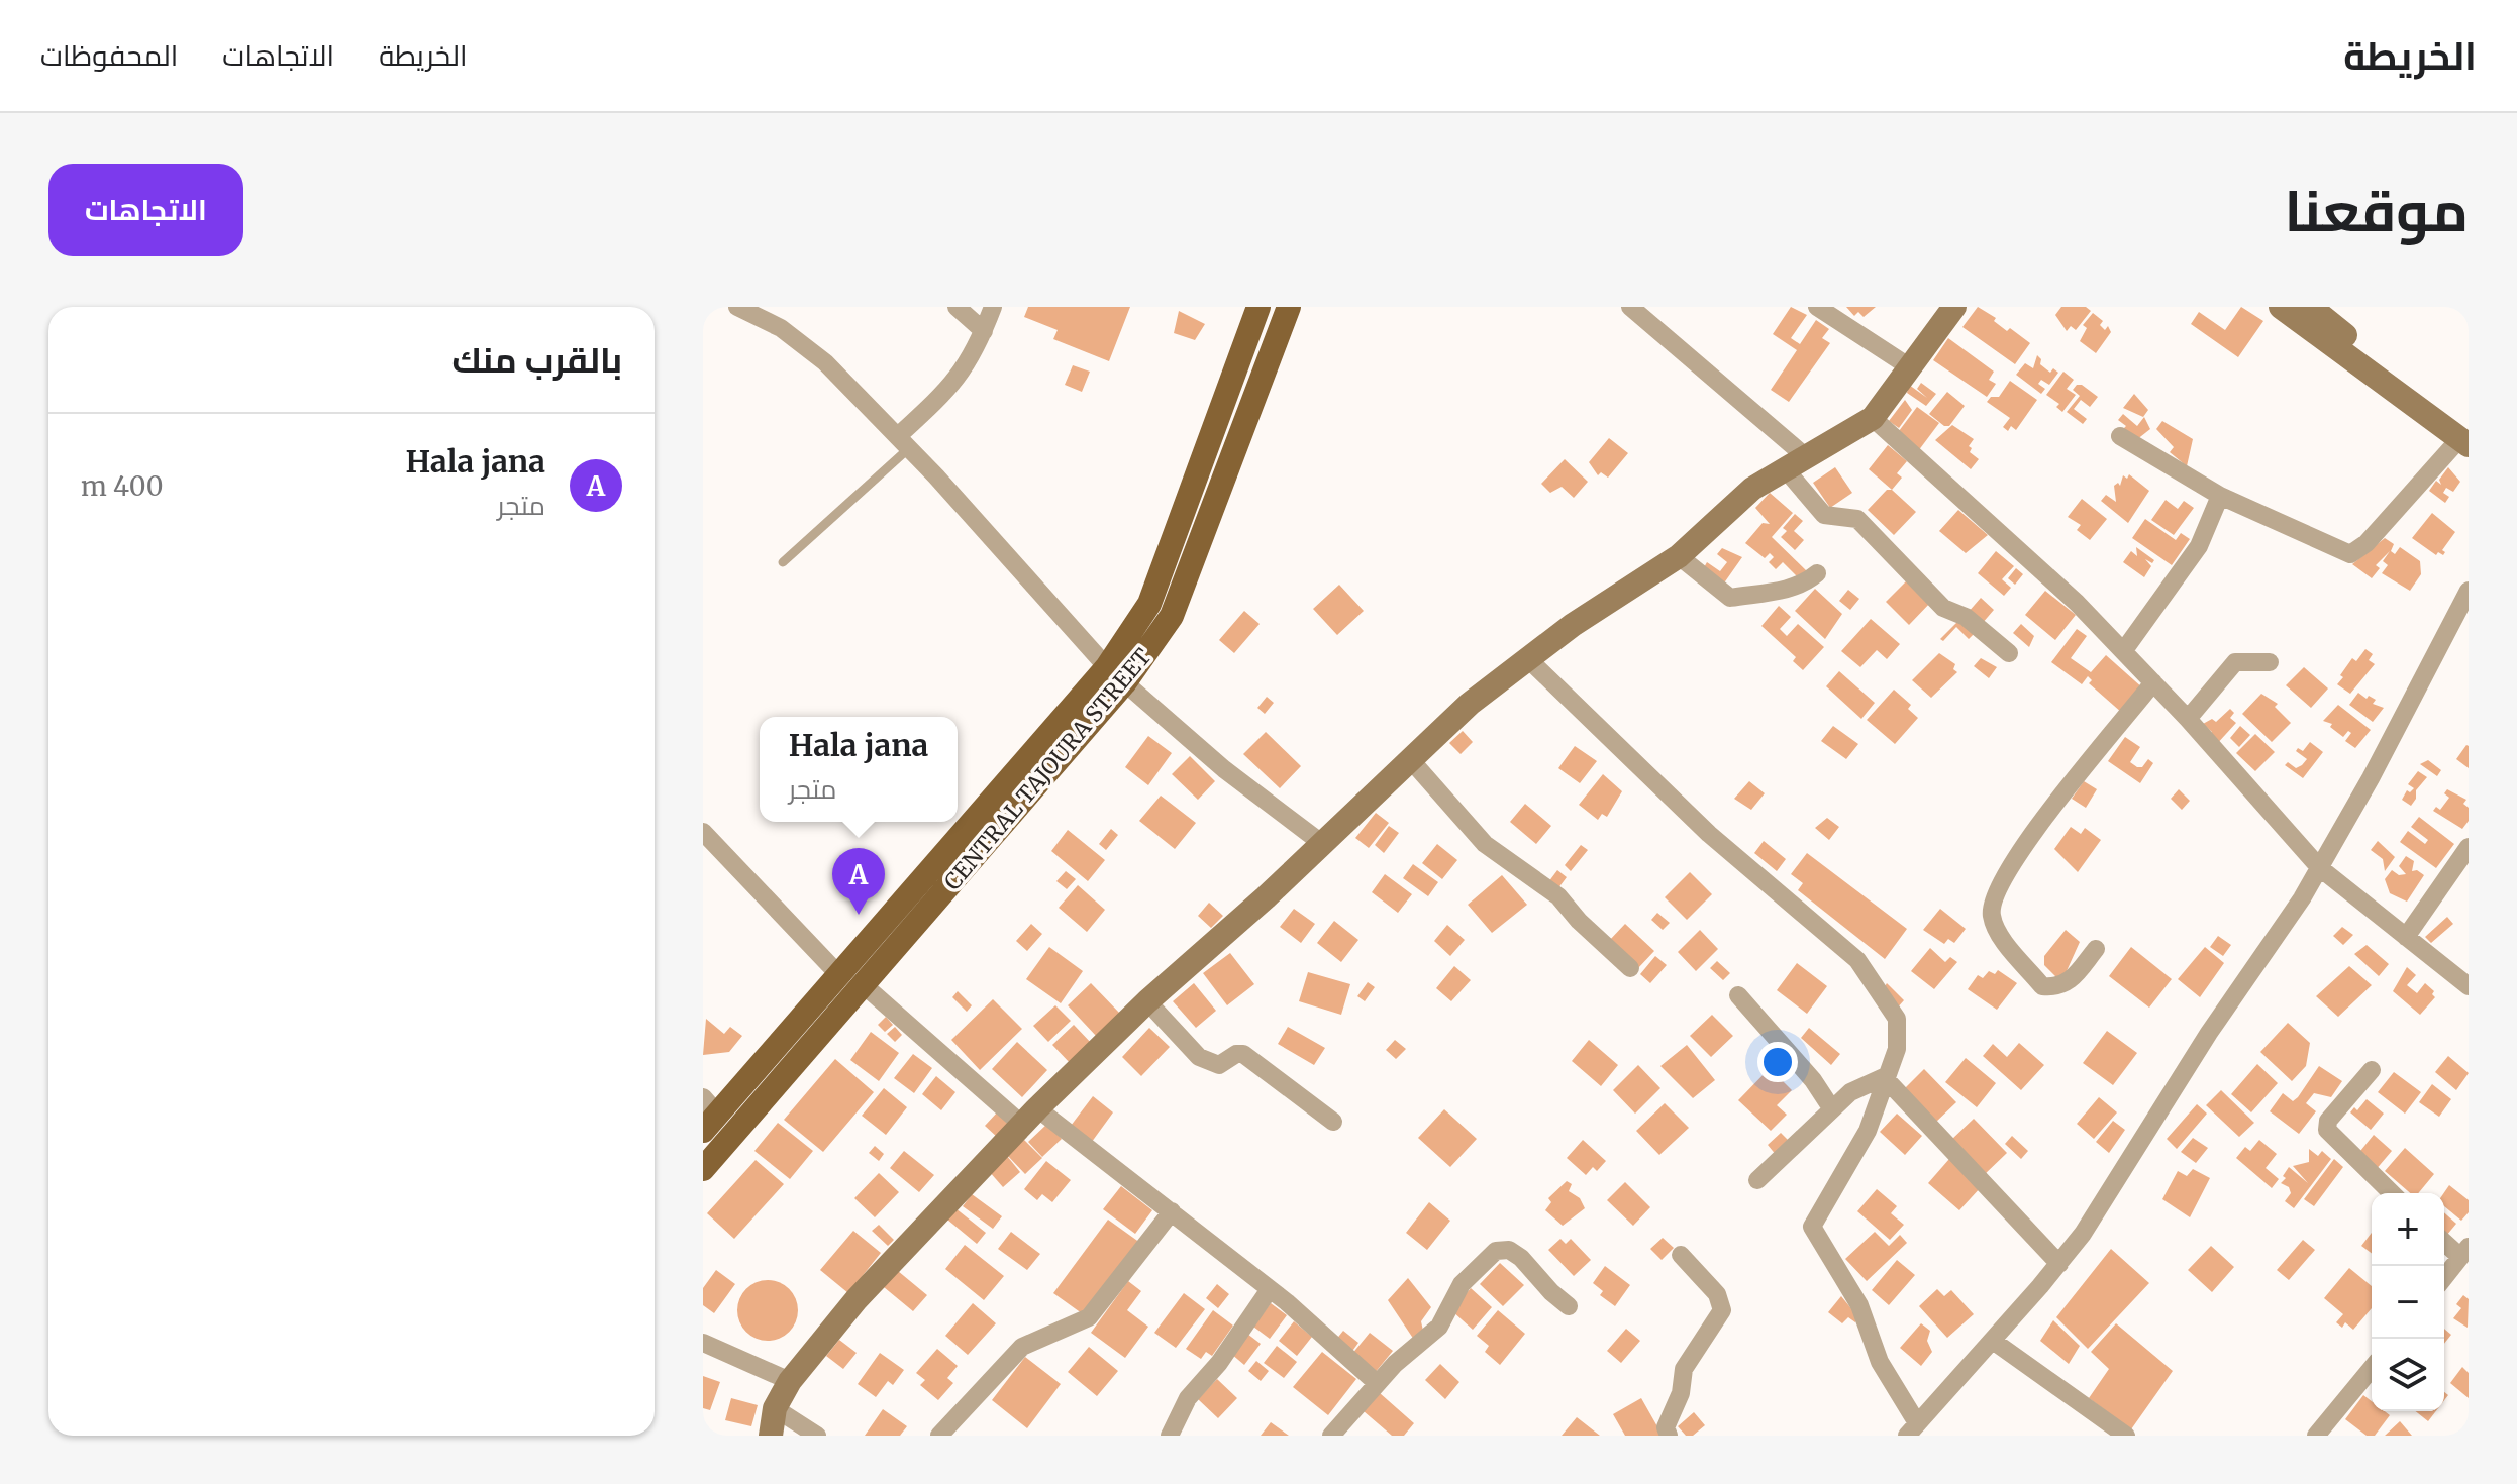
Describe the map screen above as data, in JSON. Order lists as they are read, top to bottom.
{
  "streets": {
    "main road": ["CENTRAL TAJOURA STREET"]
  },
  "page": {
    "header": "الخريطة",
    "nav": ["الخريطة", "الاتجاهات", "المحفوظات"],
    "title": "موقعنا",
    "buttons": "الاتجاهات",
    "heading": "بالقرب منك",
    "list": [
      {
        "mark": "A",
        "name": "Hala jana",
        "note": "متجر",
        "value": "400 m"
      }
    ],
    "popup": ["Hala jana", "متجر"],
    "pins": "A",
    "map_buttons": ["+", "−"]
  }
}
